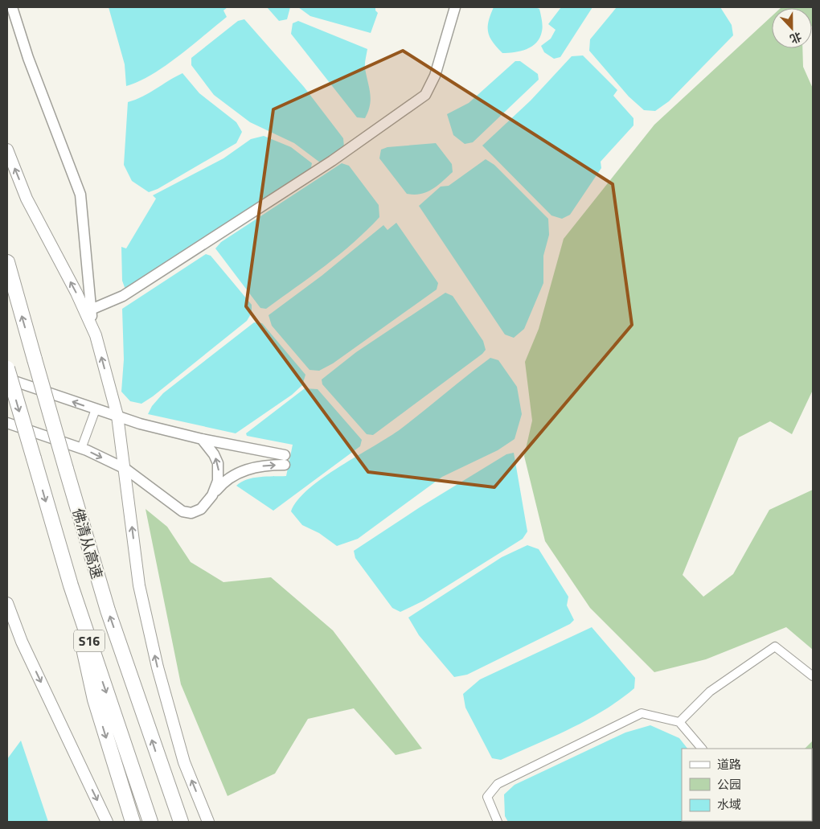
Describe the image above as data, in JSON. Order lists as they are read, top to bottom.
{
  "streets": {
    "highway": ["佛清从高速", "S16"]
  },
  "legend": ["道路", "公园", "水域"],
  "north": "bottom"
}
